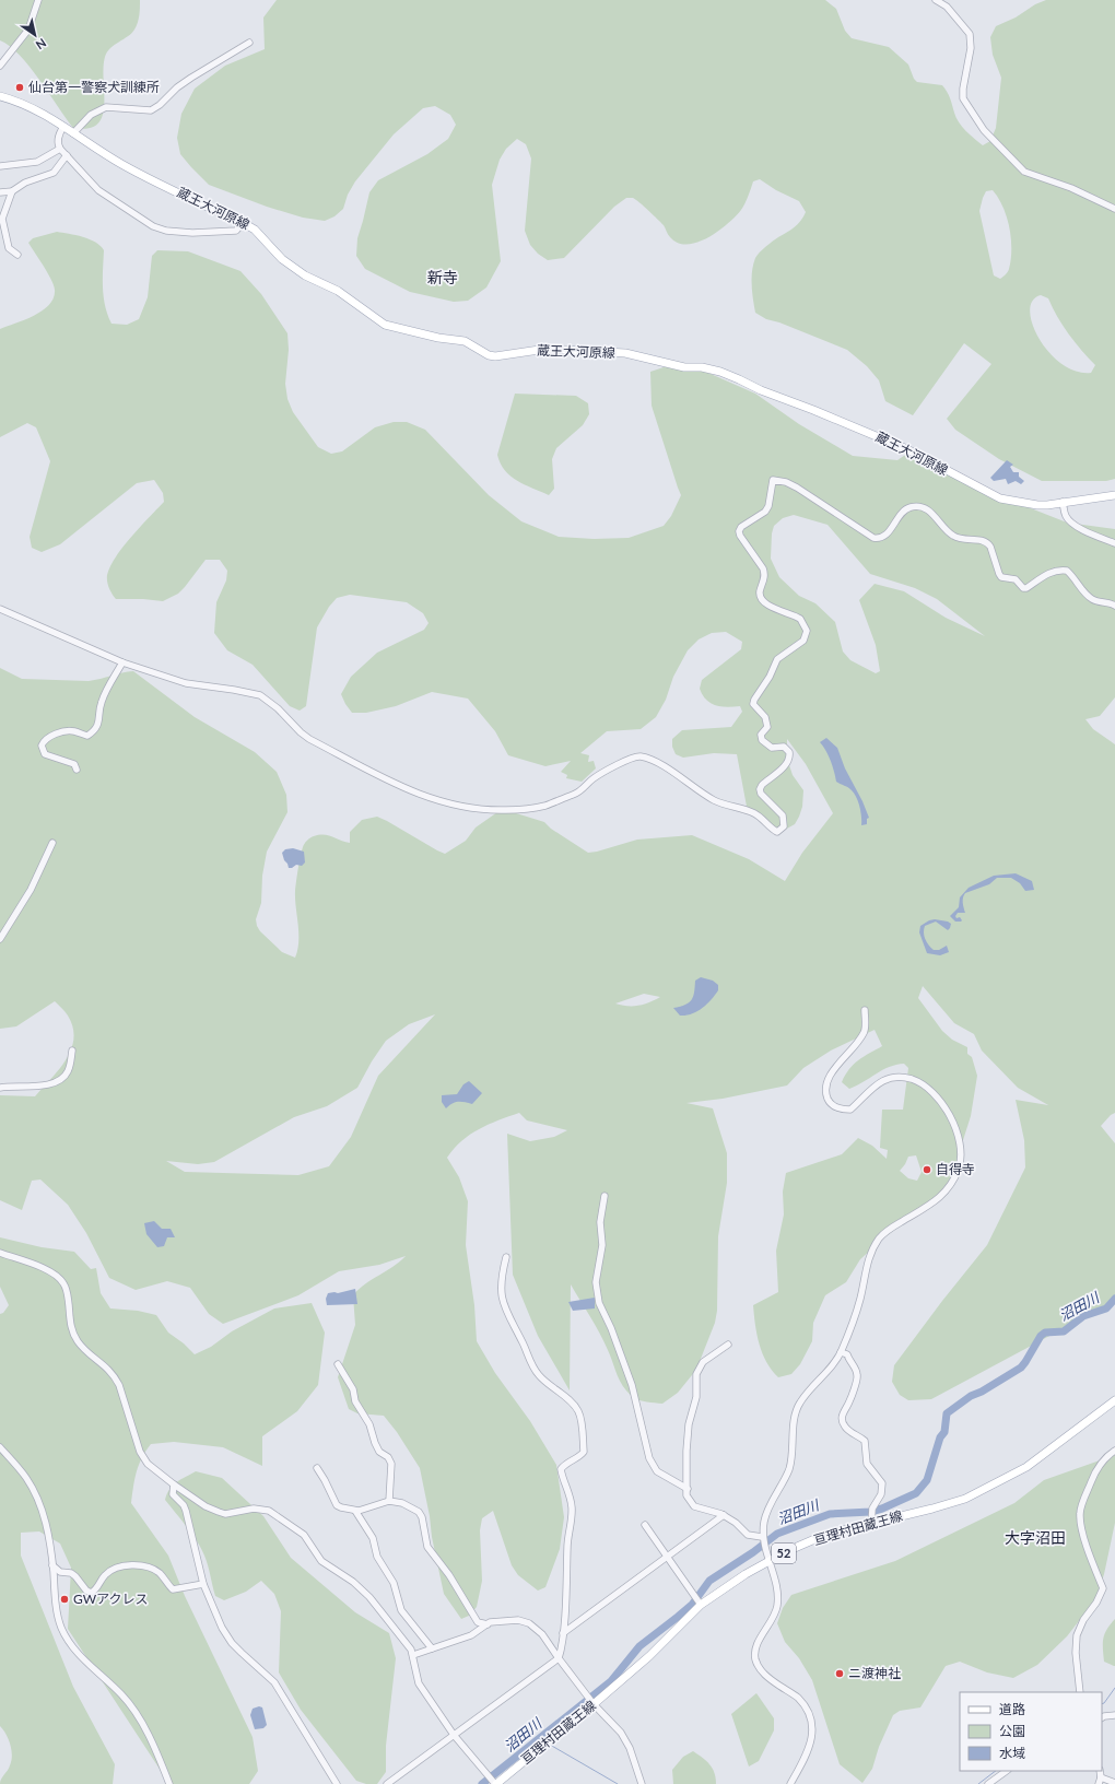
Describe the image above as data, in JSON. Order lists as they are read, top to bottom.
{
  "streets": {
    "main road": ["蔵王大河原線", "亘理村田蔵王線", "52"]
  },
  "districts": ["新寺", "大字沼田"],
  "water": ["沼田川"],
  "places": [
    "仙台第一警察犬訓練所",
    "自得寺",
    "GWアクレス",
    "ニ渡神社"
  ],
  "legend": ["道路", "公園", "水域"],
  "north": "bottom right"
}
